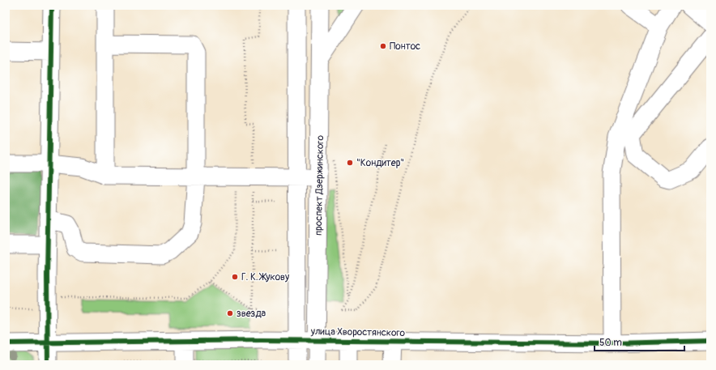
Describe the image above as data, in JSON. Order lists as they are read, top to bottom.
{
  "streets": {
    "street": ["проспект Дзержинского", "улица Хворостянского"]
  },
  "crossings": [
    ["проспект Дзержинского", "улица Хворостянского"]
  ],
  "places": [
    "Понтос",
    "\"Кондитер\"",
    "Г. К. Жукову",
    "звезда"
  ],
  "scale_bar": "50 m"
}
